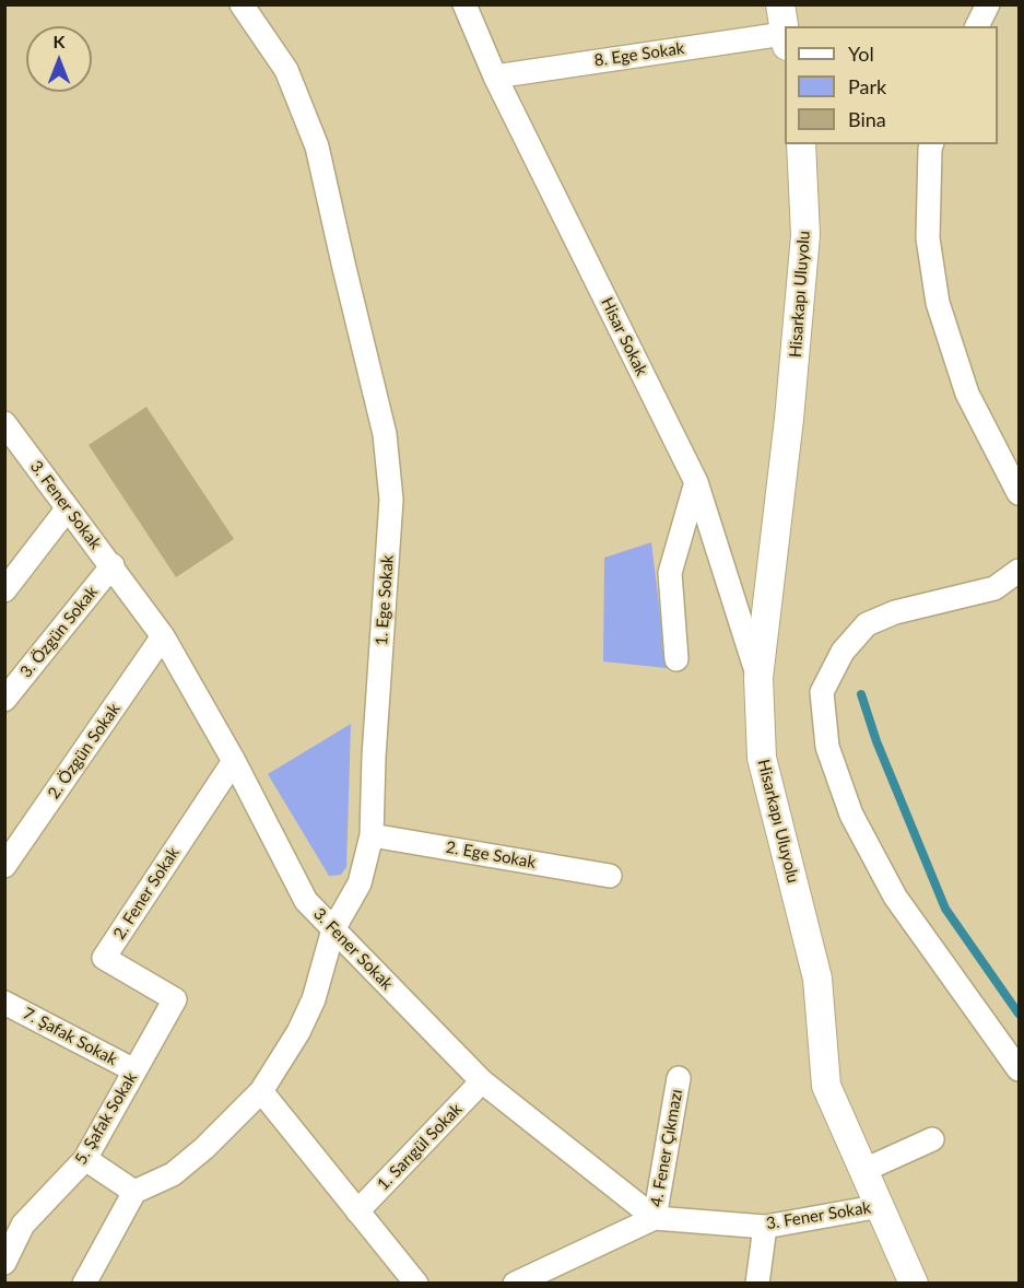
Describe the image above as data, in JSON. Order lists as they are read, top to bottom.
{
  "streets": {
    "street": [
      "8. Ege Sokak",
      "Hisarkapı Uluyolu",
      "Hisar Sokak",
      "3. Fener Sokak",
      "1. Ege Sokak",
      "3. Özgün Sokak",
      "2. Özgün Sokak",
      "2. Ege Sokak",
      "2. Fener Sokak",
      "7. Şafak Sokak",
      "5. Şafak Sokak",
      "1. Sarıgül Sokak",
      "4. Fener Çıkmazı"
    ]
  },
  "crossings": [
    ["8. Ege Sokak", "Hisar Sokak"],
    ["Hisarkapı Uluyolu", "Hisar Sokak"],
    ["Hisarkapı Uluyolu", "3. Fener Sokak"],
    ["3. Fener Sokak", "1. Ege Sokak"],
    ["3. Fener Sokak", "3. Özgün Sokak"],
    ["3. Fener Sokak", "2. Özgün Sokak"],
    ["3. Fener Sokak", "2. Fener Sokak"],
    ["3. Fener Sokak", "1. Sarıgül Sokak"],
    ["3. Fener Sokak", "4. Fener Çıkmazı"],
    ["1. Ege Sokak", "2. Ege Sokak"],
    ["2. Fener Sokak", "5. Şafak Sokak"],
    ["7. Şafak Sokak", "5. Şafak Sokak"]
  ],
  "legend": ["Yol", "Park", "Bina"],
  "north": "top"
}
